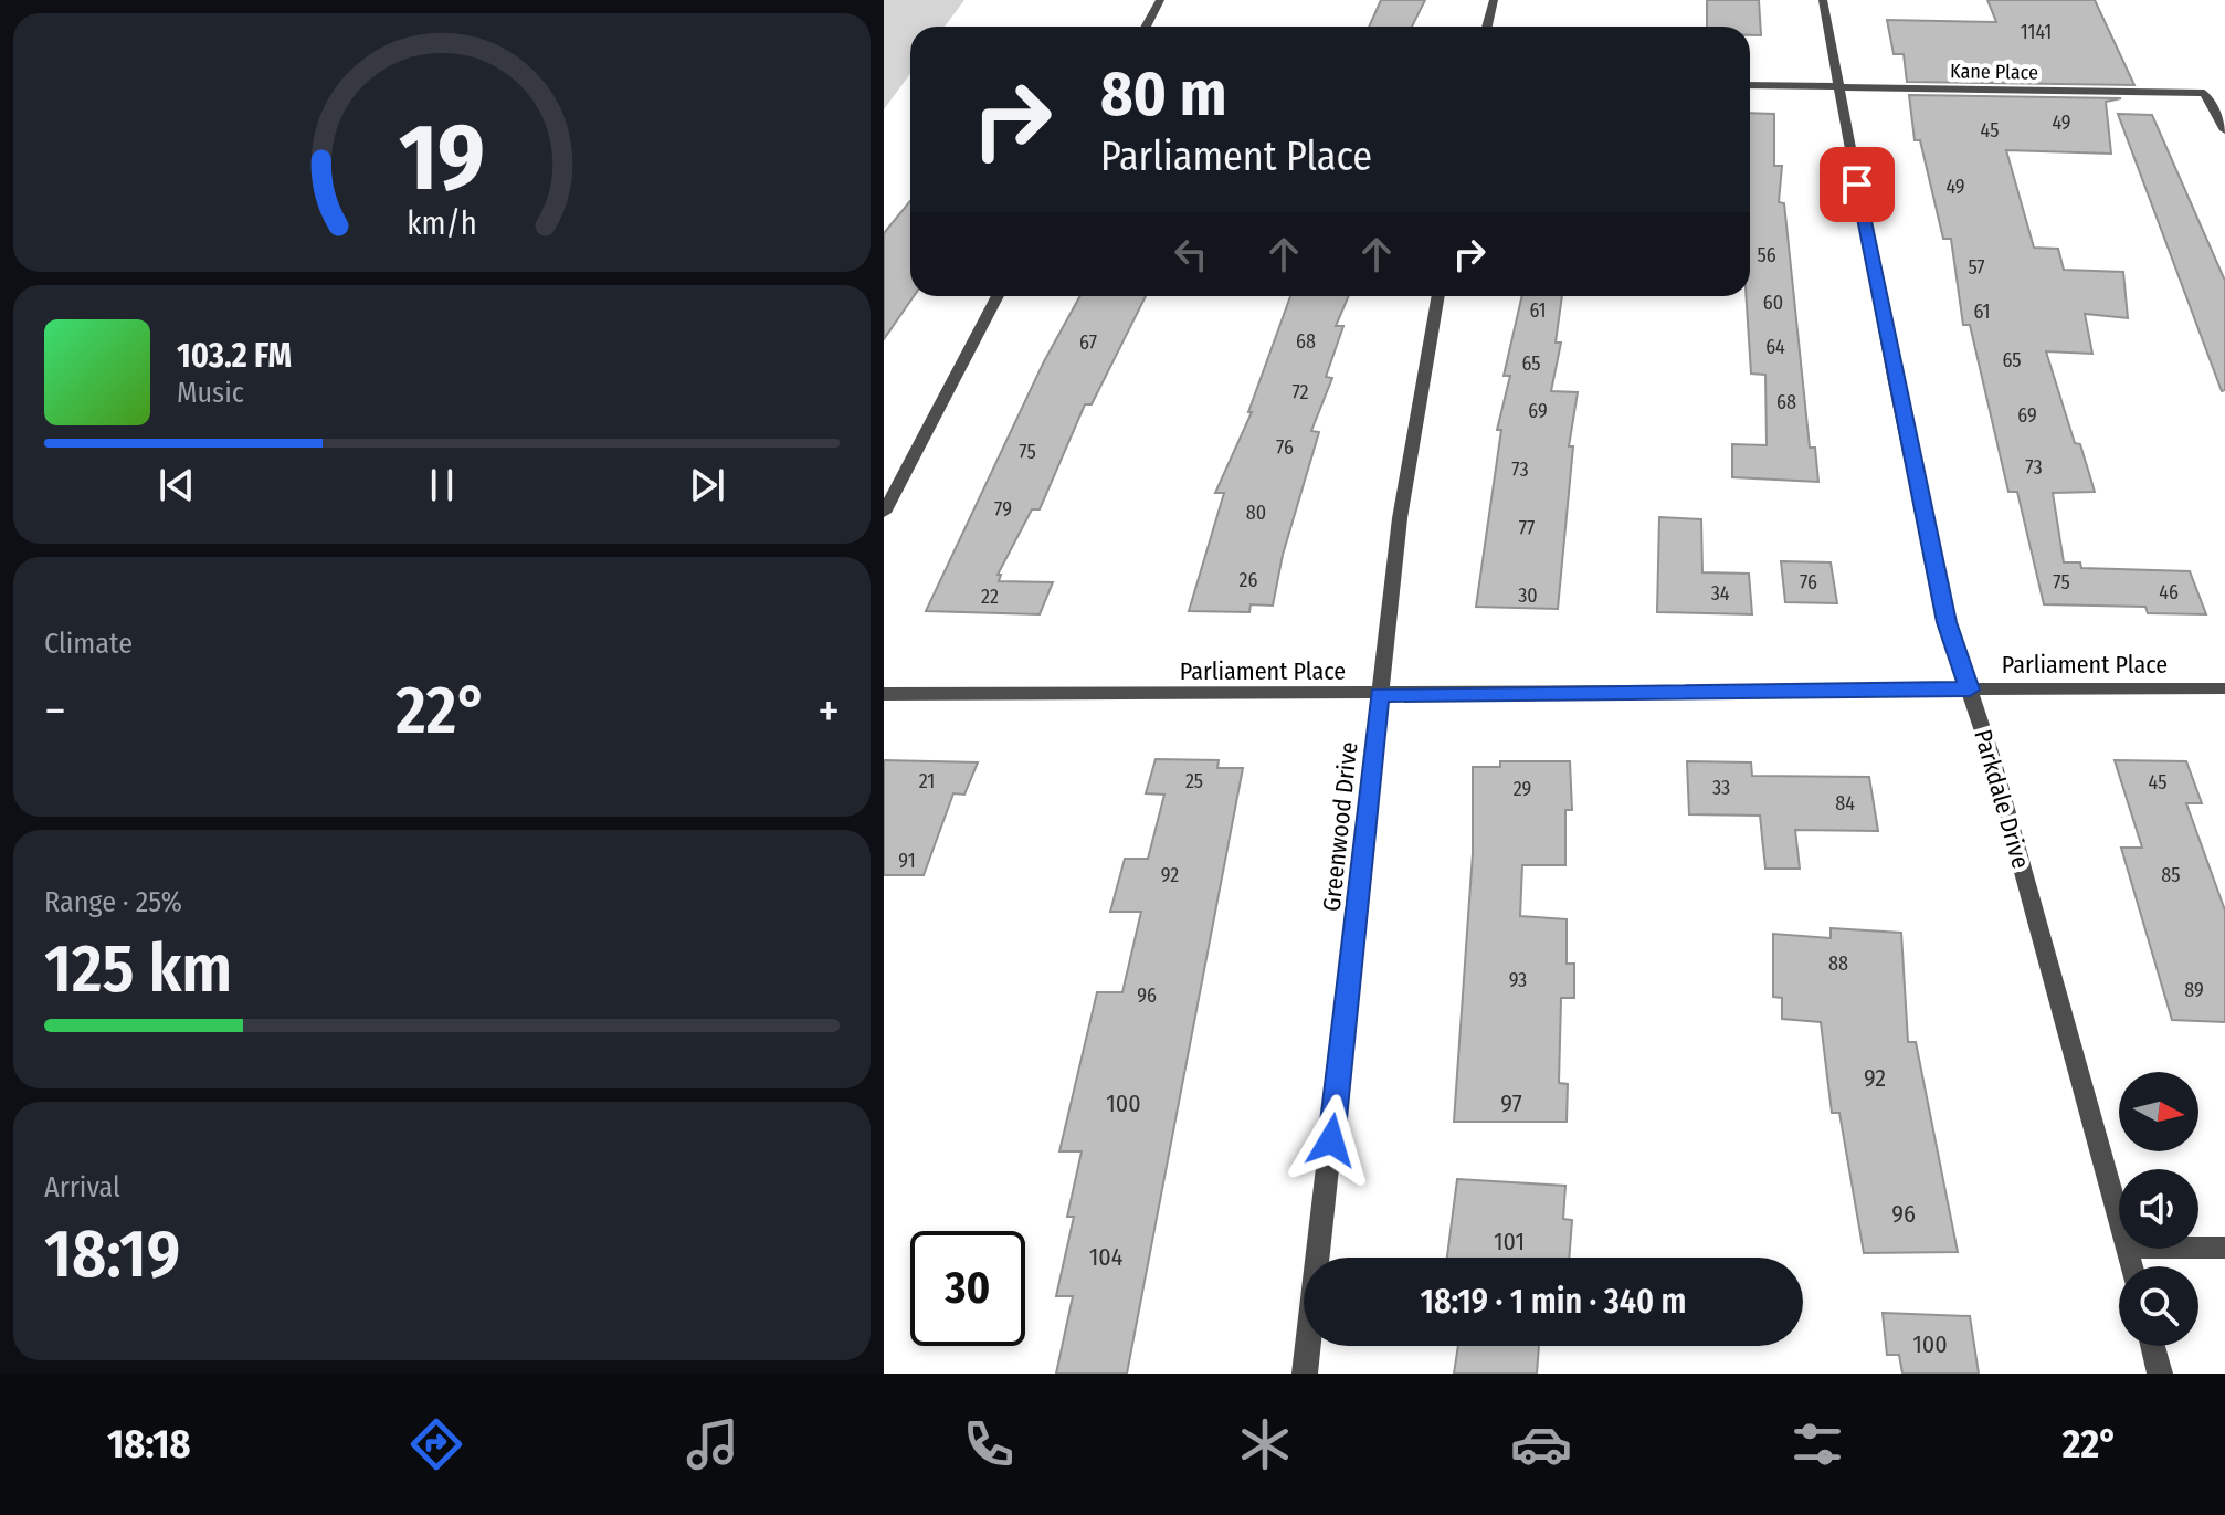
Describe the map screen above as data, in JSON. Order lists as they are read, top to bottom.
{
  "streets": {
    "street": [
      "Kane Place",
      "Parliament Place",
      "Parkdale Drive",
      "Greenwood Drive"
    ]
  },
  "crossings": [
    ["Kane Place", "Parkdale Drive"],
    ["Parliament Place", "Parkdale Drive"],
    ["Parliament Place", "Greenwood Drive"]
  ],
  "house_numbers": [
    "1141",
    "49",
    "45",
    "49",
    "56",
    "57",
    "60",
    "61",
    "61",
    "68",
    "67",
    "64",
    "65",
    "65",
    "72",
    "68",
    "69",
    "69",
    "76",
    "75",
    "73",
    "73",
    "79",
    "80",
    "77",
    "26",
    "76",
    "75",
    "46",
    "34",
    "30",
    "22",
    "21",
    "25",
    "45",
    "33",
    "29",
    "84",
    "91",
    "92",
    "85",
    "88",
    "93",
    "89",
    "96",
    "92",
    "100",
    "97",
    "96",
    "101",
    "104",
    "100"
  ],
  "north": "right",
  "page": {
    "turn": ["80 m", "Parliament Place"],
    "song": ["103.2 FM", "Music"],
    "tile": [
      "Climate",
      ["Range · 25%", "125 km"],
      ["Arrival", "18:19"]
    ],
    "heat": ["−", "22°", "+"],
    "limit": "30",
    "trip": "18:19 · 1 min · 340 m",
    "tabs": ["18:18", "22°"],
    "gauge": ["19", "km/h"]
  }
}
